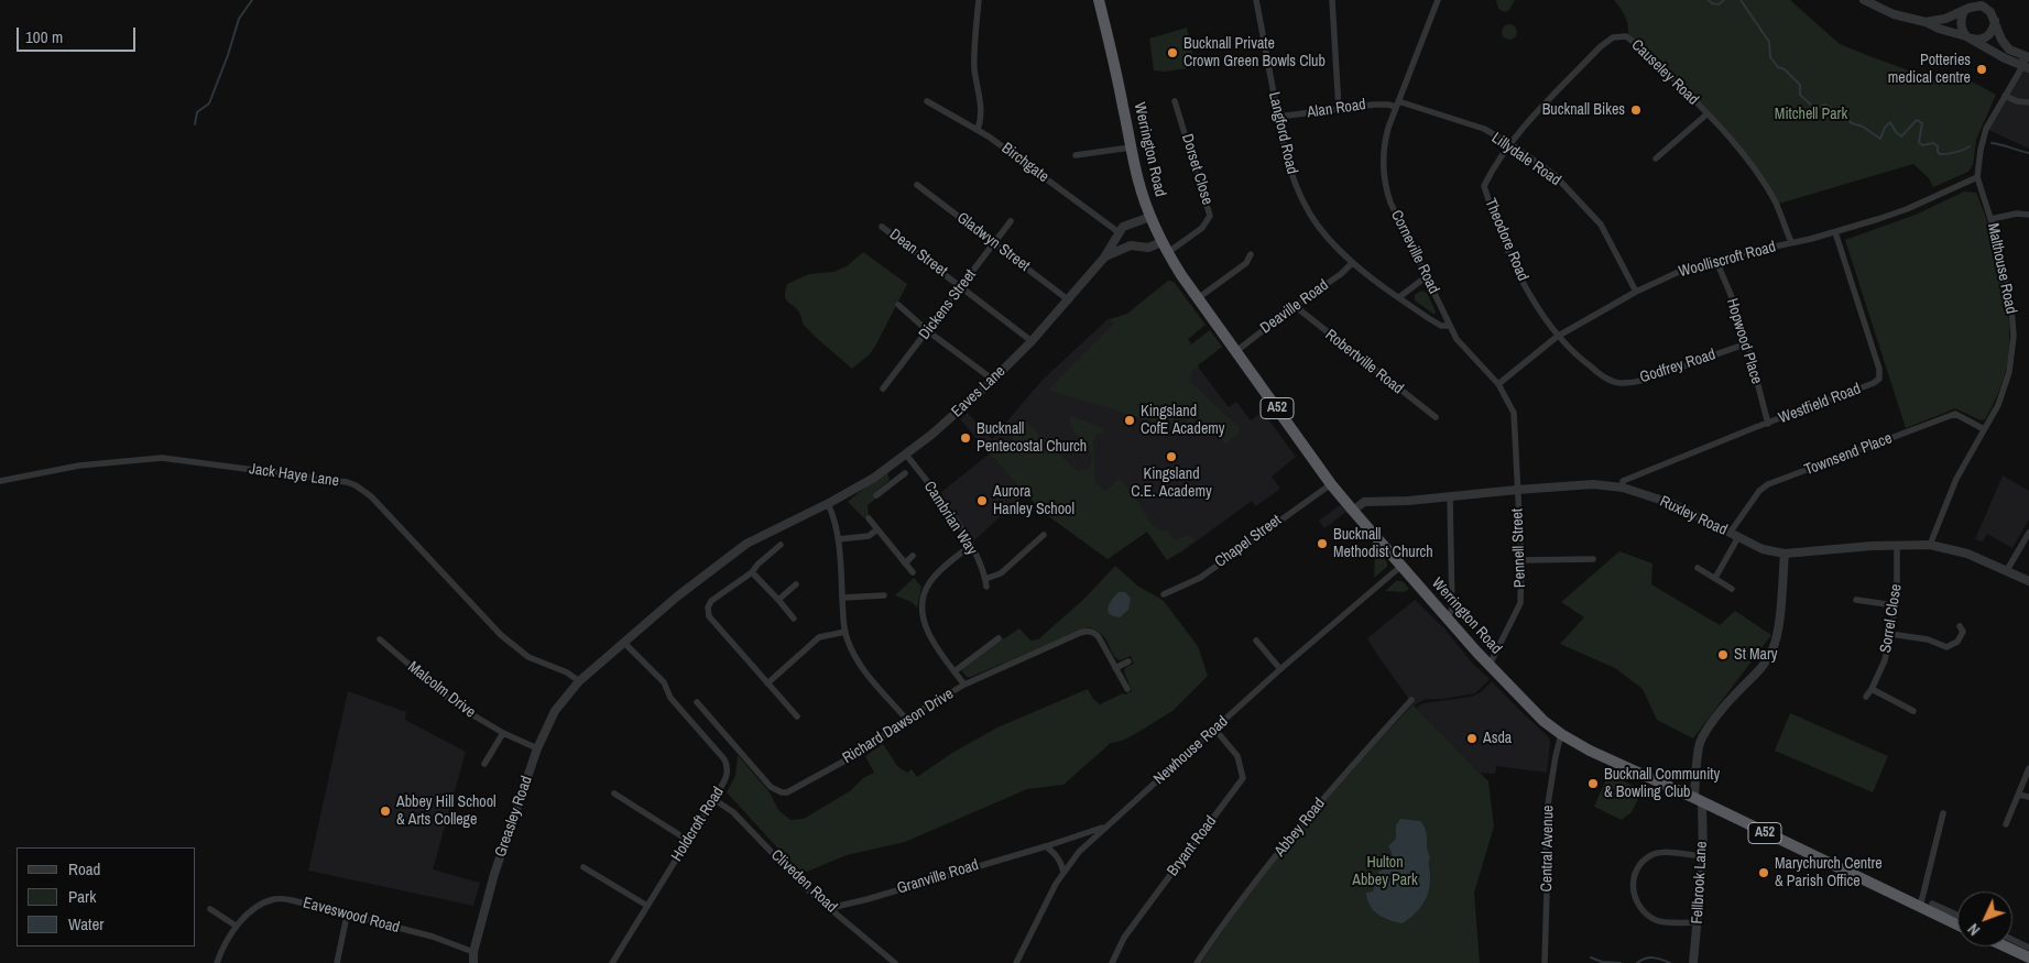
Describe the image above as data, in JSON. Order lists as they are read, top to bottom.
{
  "streets": {
    "highway": ["Werrington Road", "A52"],
    "street": [
      "Causeley Road",
      "Alan Road",
      "Langford Road",
      "Lillydale Road",
      "Birchgate",
      "Dorset Close",
      "Theodore Road",
      "Gladwyn Street",
      "Corneville Road",
      "Dean Street",
      "Woolliscroft Road",
      "Malthouse Road",
      "Dickens Street",
      "Deaville Road",
      "Hopwood Place",
      "Robertville Road",
      "Godfrey Road",
      "Eaves Lane",
      "Westfield Road",
      "Townsend Place",
      "Jack Haye Lane",
      "Ruxley Road",
      "Cambrian Way",
      "Chapel Street",
      "Pennell Street",
      "Sorrel Close",
      "Malcolm Drive",
      "Richard Dawson Drive",
      "Newhouse Road",
      "Greasley Road",
      "Holdcroft Road",
      "Abbey Road",
      "Bryant Road",
      "Central Avenue",
      "Granville Road",
      "Cliveden Road",
      "Fellbrook Lane",
      "Eaveswood Road"
    ]
  },
  "crossings": [
    ["Causeley Road", "Lillydale Road"],
    ["Causeley Road", "Theodore Road"],
    ["Causeley Road", "Woolliscroft Road"],
    ["Alan Road", "Langford Road"],
    ["Alan Road", "Lillydale Road"],
    ["Alan Road", "Corneville Road"],
    ["Langford Road", "Corneville Road"],
    ["Langford Road", "Deaville Road"],
    ["Werrington Road", "Dorset Close"],
    ["Werrington Road", "Deaville Road"],
    ["Werrington Road", "Eaves Lane"],
    ["Werrington Road", "Ruxley Road"],
    ["Werrington Road", "Chapel Street"],
    ["Werrington Road", "Pennell Street"],
    ["Werrington Road", "Newhouse Road"],
    ["Werrington Road", "Central Avenue"],
    ["Werrington Road", "Fellbrook Lane"],
    ["Lillydale Road", "Theodore Road"],
    ["Lillydale Road", "Corneville Road"],
    ["Lillydale Road", "Woolliscroft Road"],
    ["Birchgate", "Eaves Lane"],
    ["Theodore Road", "Woolliscroft Road"],
    ["Theodore Road", "Godfrey Road"],
    ["Gladwyn Street", "Dickens Street"],
    ["Gladwyn Street", "Eaves Lane"],
    ["Corneville Road", "Woolliscroft Road"],
    ["Corneville Road", "Ruxley Road"],
    ["Corneville Road", "Pennell Street"],
    ["Dean Street", "Dickens Street"],
    ["Dean Street", "Eaves Lane"],
    ["Woolliscroft Road", "Malthouse Road"],
    ["Woolliscroft Road", "Hopwood Place"],
    ["Woolliscroft Road", "Godfrey Road"],
    ["Woolliscroft Road", "Westfield Road"],
    ["Malthouse Road", "Townsend Place"],
    ["Malthouse Road", "Ruxley Road"],
    ["Deaville Road", "Robertville Road"],
    ["Hopwood Place", "Godfrey Road"],
    ["Hopwood Place", "Westfield Road"],
    ["Eaves Lane", "Cambrian Way"],
    ["Eaves Lane", "Greasley Road"],
    ["Eaves Lane", "Holdcroft Road"],
    ["Westfield Road", "Ruxley Road"],
    ["Townsend Place", "Ruxley Road"],
    ["Jack Haye Lane", "Greasley Road"],
    ["Ruxley Road", "Pennell Street"],
    ["Ruxley Road", "Sorrel Close"],
    ["Ruxley Road", "Fellbrook Lane"],
    ["Malcolm Drive", "Greasley Road"],
    ["Newhouse Road", "Bryant Road"],
    ["Newhouse Road", "Granville Road"],
    ["Greasley Road", "Holdcroft Road"],
    ["Greasley Road", "Eaveswood Road"],
    ["Holdcroft Road", "Cliveden Road"],
    ["Granville Road", "Cliveden Road"]
  ],
  "parks": ["Mitchell Park", "Hulton Abbey Park"],
  "places": [
    "Bucknall Private Crown Green Bowls Club",
    "Potteries medical centre",
    "Bucknall Bikes",
    "Kingsland CofE Academy",
    "Bucknall Pentecostal Church",
    "Kingsland C.E. Academy",
    "Aurora Hanley School",
    "Bucknall Methodist Church",
    "St Mary",
    "Asda",
    "Bucknall Community & Bowling Club",
    "Abbey Hill School & Arts College",
    "Marychurch Centre & Parish Office"
  ],
  "legend": ["Road", "Park", "Water"],
  "scale_bar": "100 m",
  "north": "bottom left"
}
